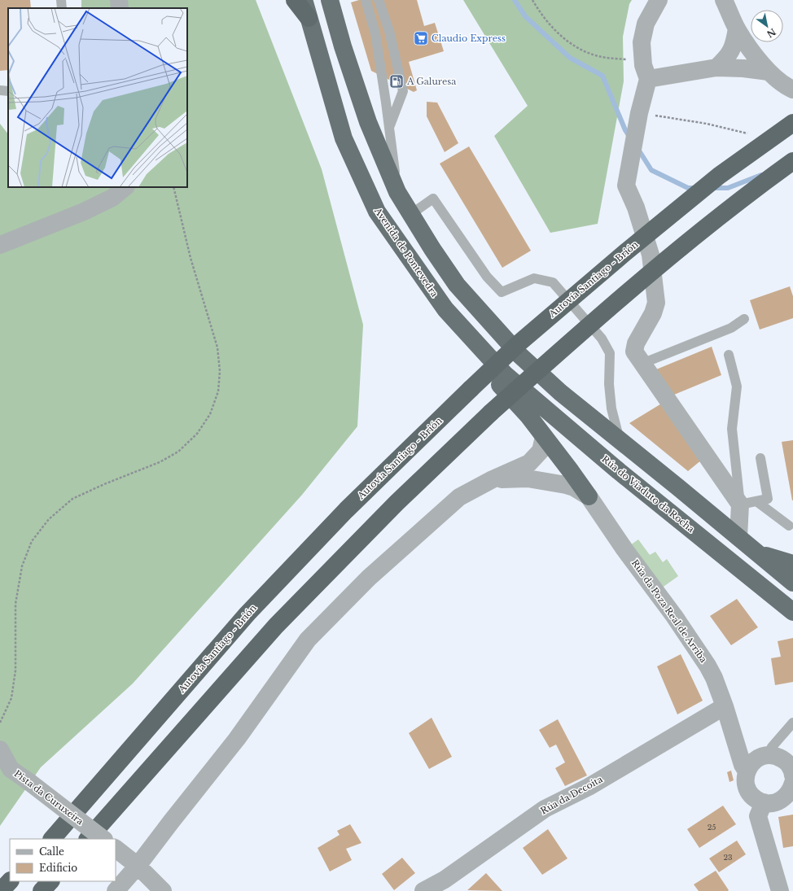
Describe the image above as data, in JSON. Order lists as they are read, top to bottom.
{
  "streets": {
    "highway": ["Avenida de Pontevedra", "Autovía Santiago - Brión", "Rúa do Viaduto da Rocha"],
    "street": ["Rúa da Poza Real de Arriba", "Rúa da Decoita", "Pista da Curuxeira"]
  },
  "crossings": [
    ["Avenida de Pontevedra", "Rúa do Viaduto da Rocha"],
    ["Rúa da Poza Real de Arriba", "Rúa da Decoita"]
  ],
  "places": {
    "supermarket": ["Claudio Express"],
    "fuel station": ["A Galuresa"]
  },
  "house_numbers": ["25", "23"],
  "legend": ["Calle", "Edificio"],
  "north": "bottom right"
}
